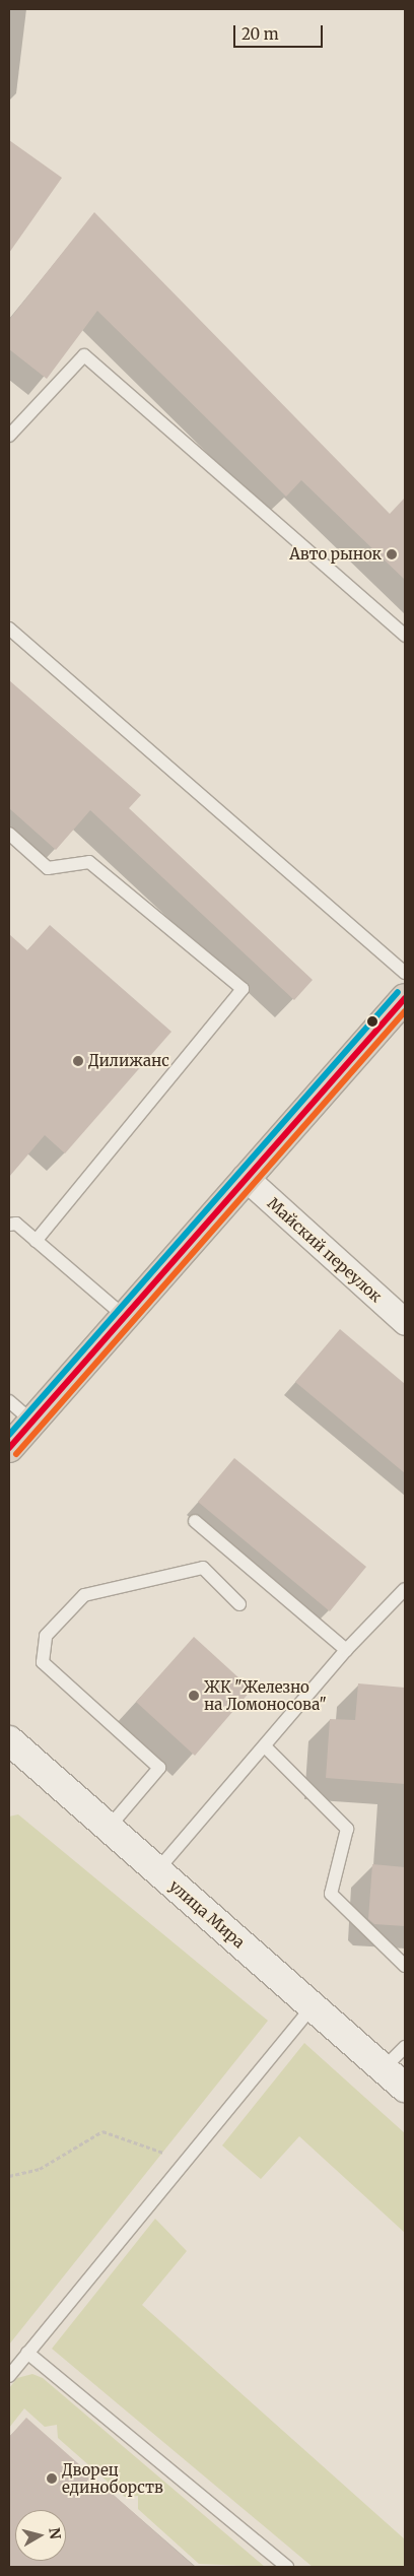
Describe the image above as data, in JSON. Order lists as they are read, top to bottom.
{
  "streets": {
    "street": ["Майский переулок", "улица Мира"]
  },
  "places": [
    "Авто рынок",
    "Дилижанс",
    "ЖК \"Железно на Ломоносова\"",
    "Дворец единоборств"
  ],
  "scale_bar": "20 m",
  "north": "right"
}
